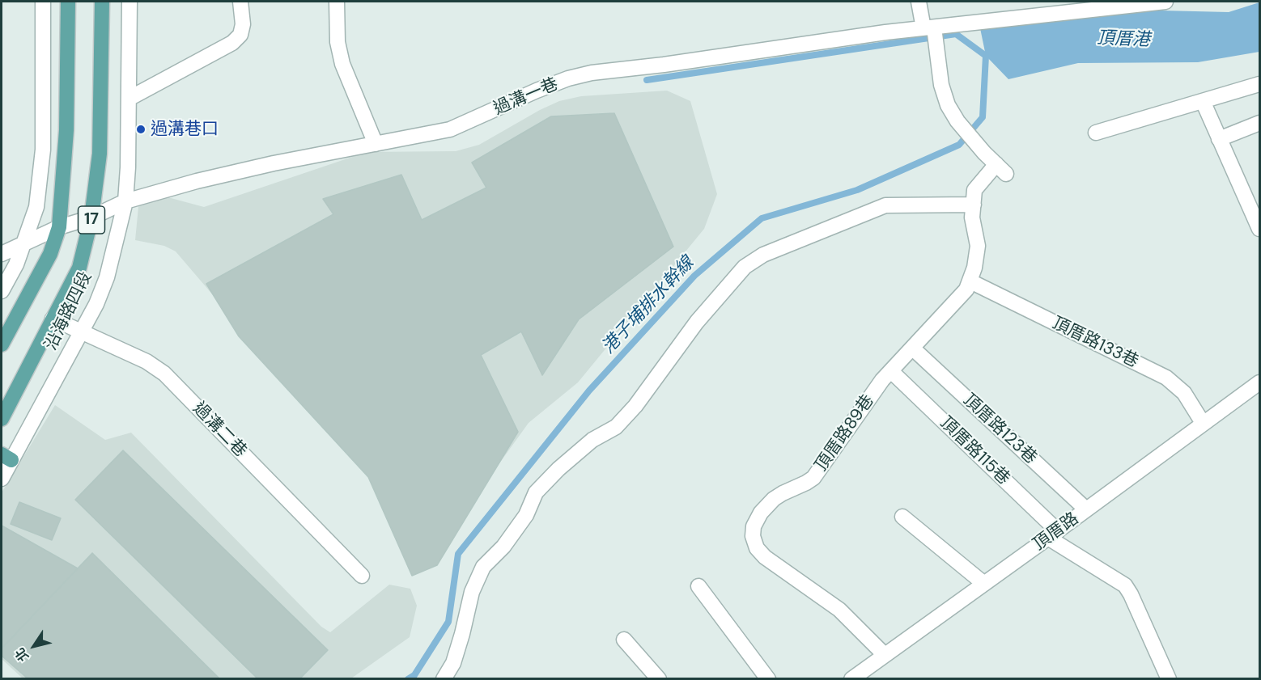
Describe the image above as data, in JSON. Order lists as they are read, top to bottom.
{
  "streets": {
    "main road": ["17", "沿海路四段"],
    "street": [
      "過溝一巷",
      "頂厝路133巷",
      "頂厝路123巷",
      "過溝二巷",
      "頂厝路89巷",
      "頂厝路115巷",
      "頂厝路"
    ]
  },
  "crossings": [
    ["過溝一巷", "17"],
    ["過溝一巷", "沿海路四段"],
    ["過溝一巷", "頂厝路89巷"],
    ["沿海路四段", "過溝二巷"],
    ["頂厝路133巷", "頂厝路89巷"],
    ["頂厝路133巷", "頂厝路"],
    ["頂厝路123巷", "頂厝路89巷"],
    ["頂厝路123巷", "頂厝路"],
    ["頂厝路89巷", "頂厝路115巷"],
    ["頂厝路89巷", "頂厝路"],
    ["頂厝路115巷", "頂厝路"]
  ],
  "water": ["頂厝港", "港子埔排水幹線"],
  "places": ["過溝巷口"],
  "north": "bottom left"
}
